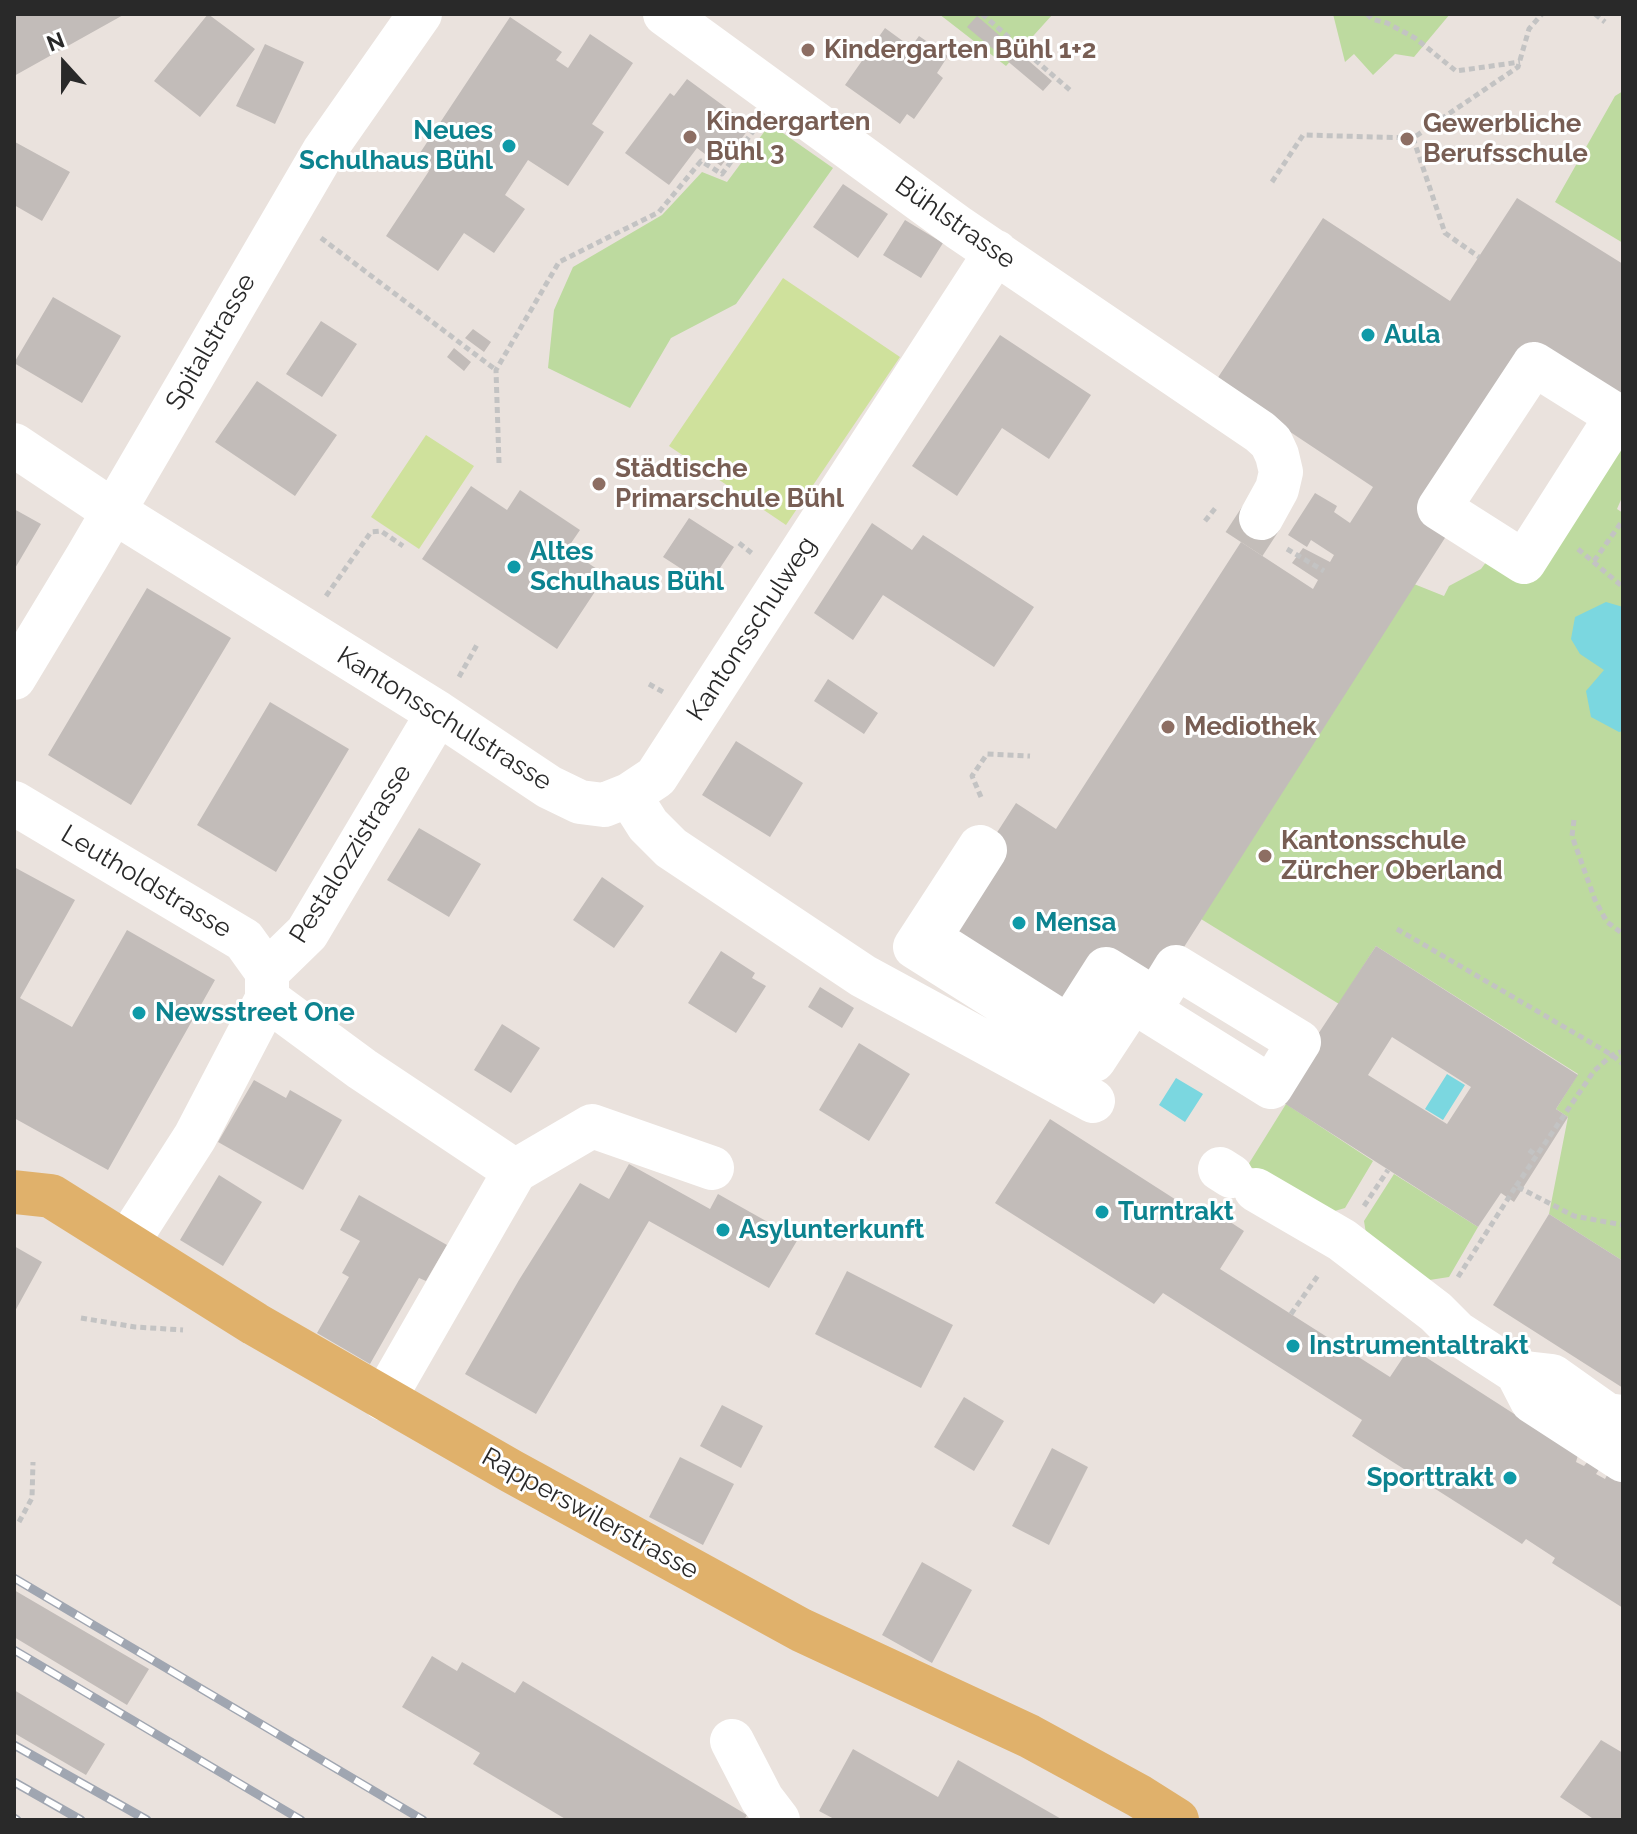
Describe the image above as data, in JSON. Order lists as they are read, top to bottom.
{
  "streets": {
    "main road": ["Rapperswilerstrasse"],
    "street": [
      "Bühlstrasse",
      "Spitalstrasse",
      "Kantonsschulweg",
      "Kantonsschulstrasse",
      "Pestalozzistrasse",
      "Leutholdstrasse"
    ]
  },
  "crossings": [
    ["Bühlstrasse", "Kantonsschulweg"],
    ["Spitalstrasse", "Kantonsschulstrasse"],
    ["Kantonsschulweg", "Kantonsschulstrasse"],
    ["Kantonsschulstrasse", "Pestalozzistrasse"],
    ["Pestalozzistrasse", "Leutholdstrasse"],
    ["Pestalozzistrasse", "Rapperswilerstrasse"]
  ],
  "places": [
    "Kindergarten Bühl 1+2",
    "Kindergarten Bühl 3",
    "Gewerbliche Berufsschule",
    "Neues Schulhaus Bühl",
    "Aula",
    "Städtische Primarschule Bühl",
    "Altes Schulhaus Bühl",
    "Mediothek",
    "Kantonsschule Zürcher Oberland",
    "Mensa",
    "Newsstreet One",
    "Turntrakt",
    "Asylunterkunft",
    "Instrumentaltrakt",
    "Sporttrakt"
  ],
  "north": "top"
}
